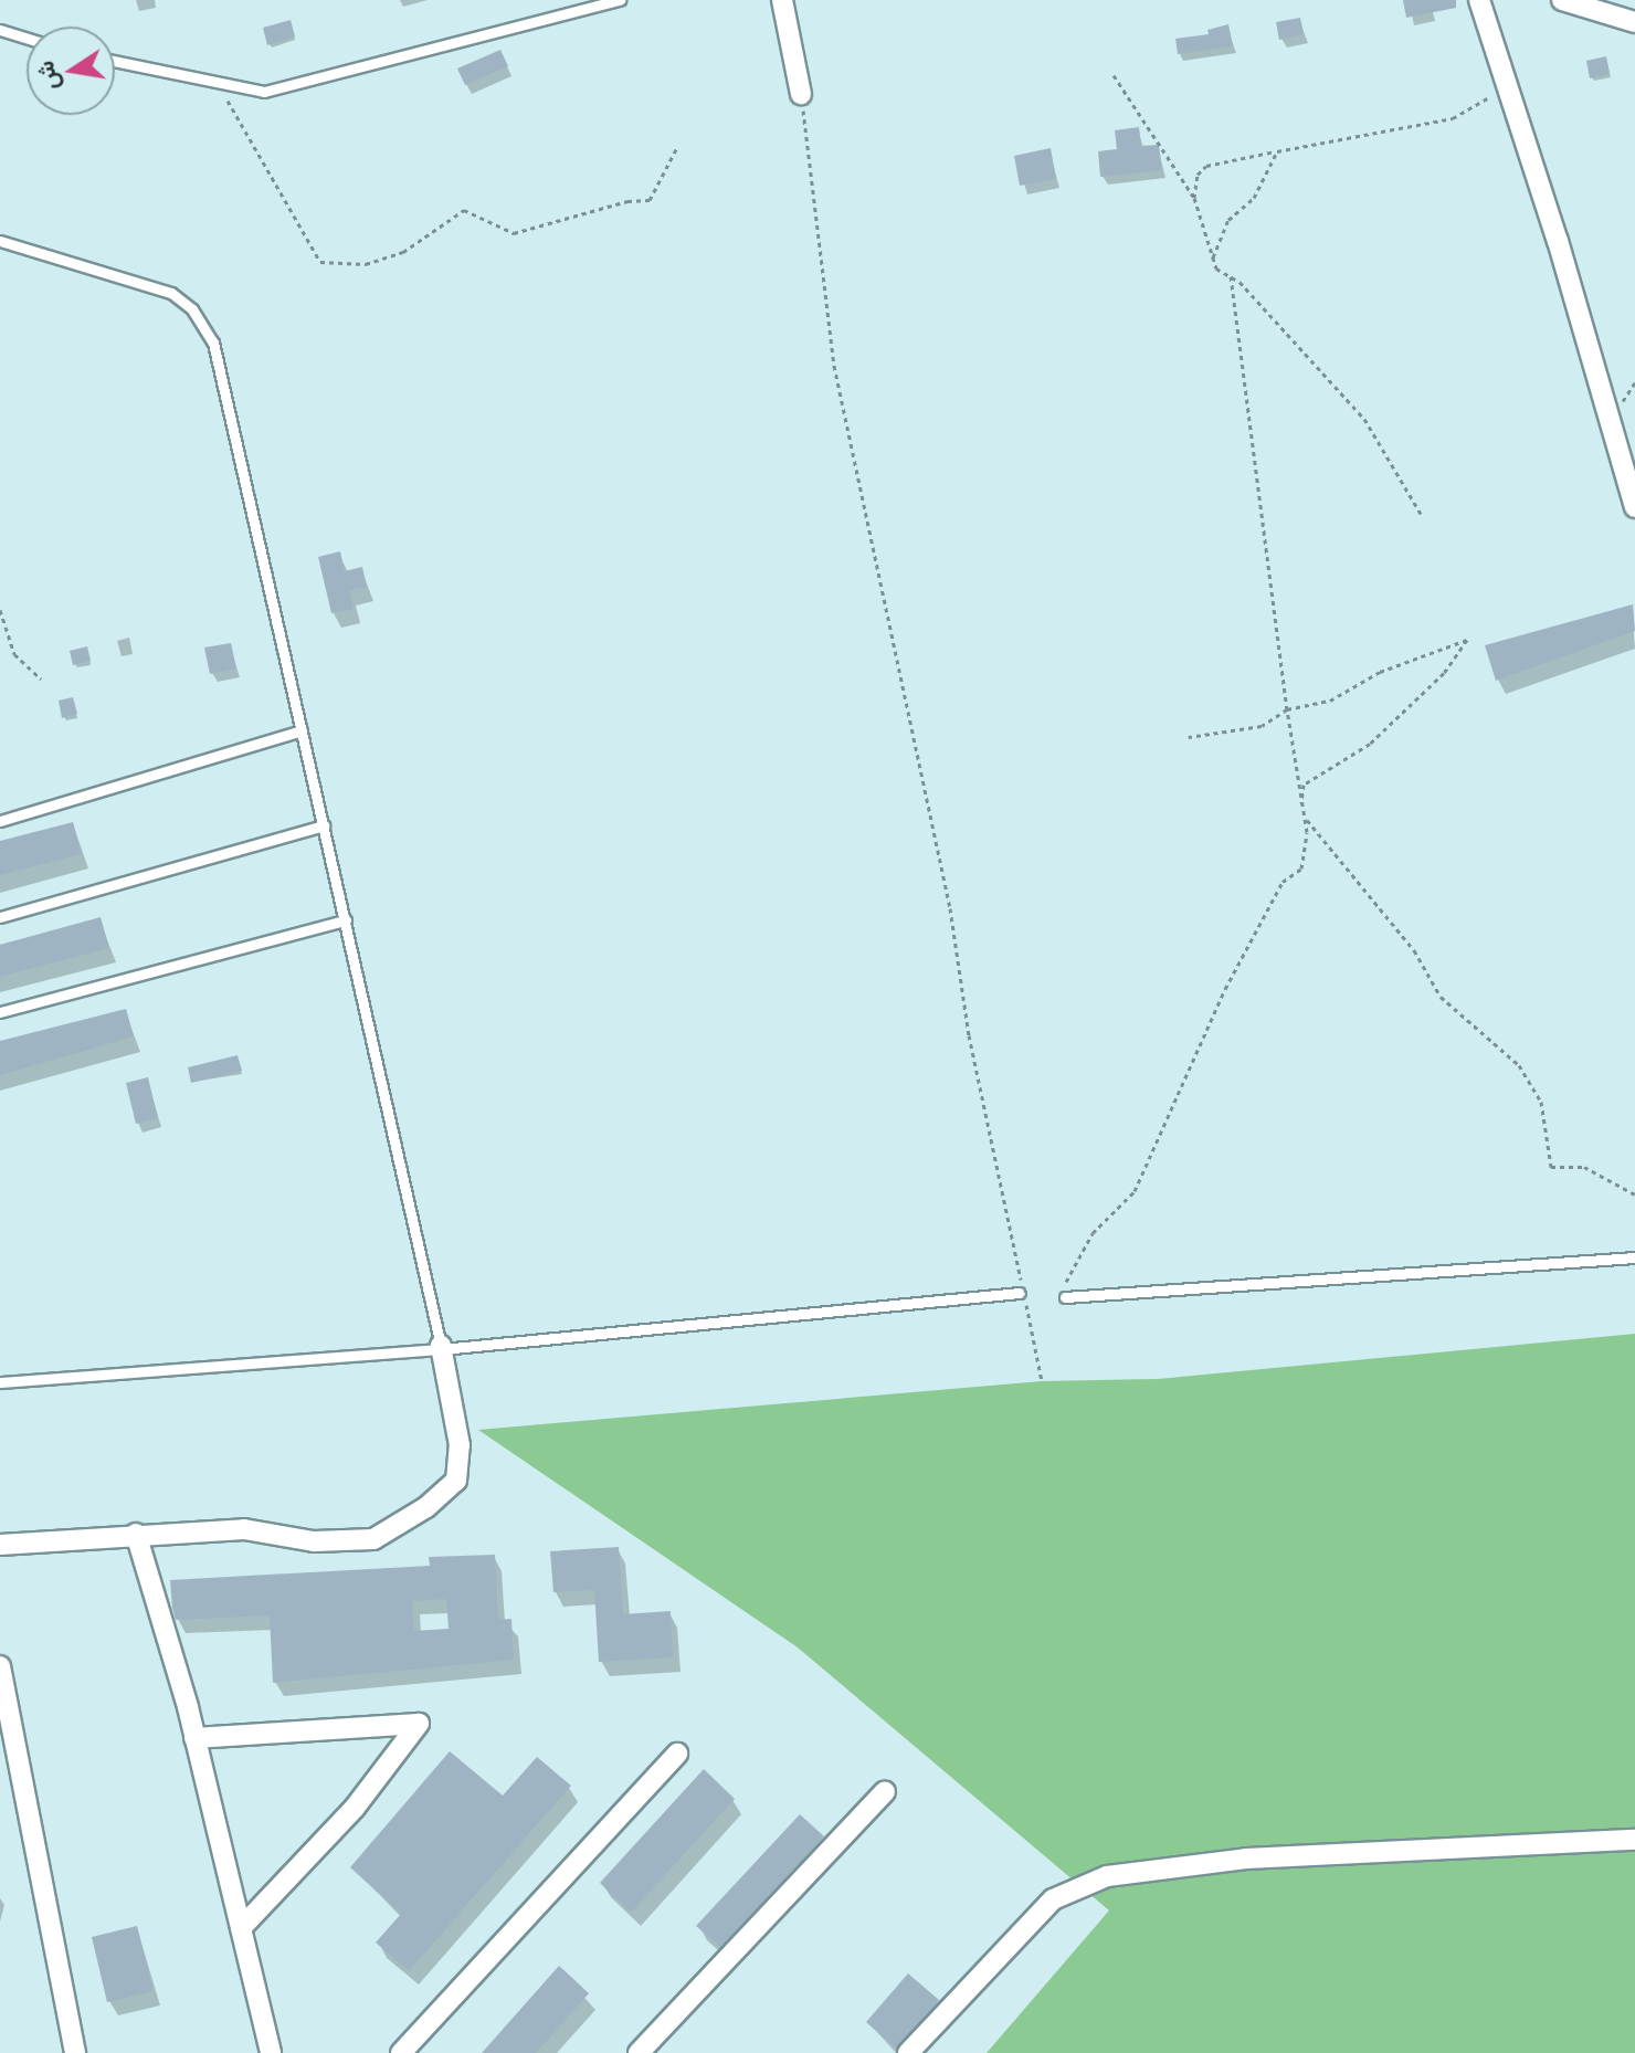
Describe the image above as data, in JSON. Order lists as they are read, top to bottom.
{
  "north": "left"
}
